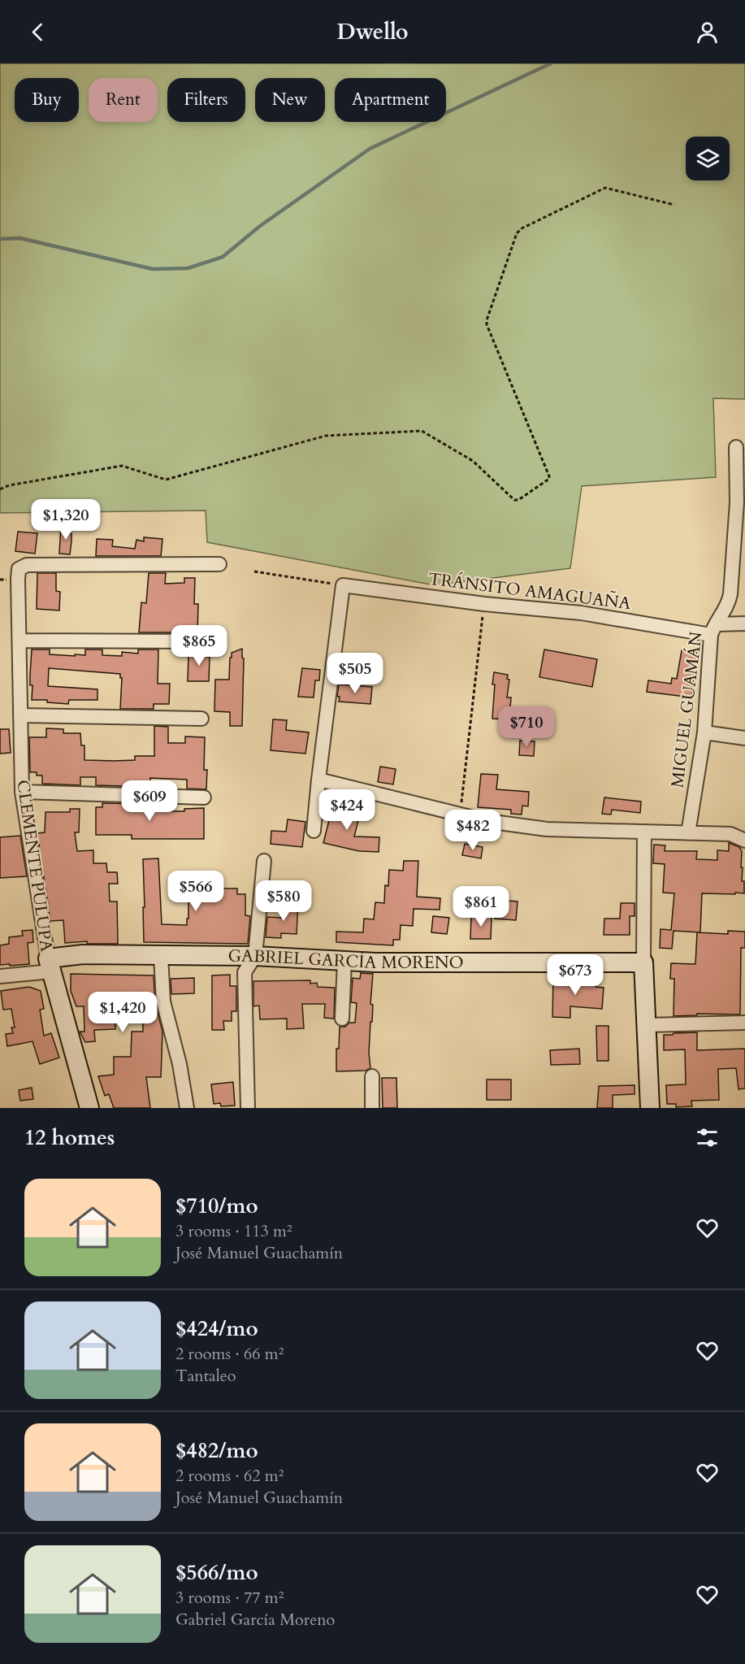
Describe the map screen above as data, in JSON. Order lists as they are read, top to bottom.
{
  "streets": {
    "street": [
      "TRÁNSITO AMAGUAÑA",
      "MIGUEL GUAMÁN",
      "CLEMENTE PULUPA",
      "GABRIEL GARCÍA MORENO"
    ]
  },
  "crossings": [
    ["TRÁNSITO AMAGUAÑA", "MIGUEL GUAMÁN"],
    ["CLEMENTE PULUPA", "GABRIEL GARCÍA MORENO"]
  ],
  "page": {
    "header": "Dwello",
    "chip": [
      "Buy",
      "Rent",
      "Filters",
      "New",
      "Apartment"
    ],
    "price": [
      "$1,320",
      "$865",
      "$505",
      "$710",
      "$609",
      "$424",
      "$482",
      "$566",
      "$580",
      "$861",
      "$673",
      "$1,420"
    ],
    "heading": "12 homes",
    "list": [
      {
        "name": "$710/mo",
        "note": "3 rooms · 113 m² · José Manuel Guachamín"
      },
      {
        "name": "$424/mo",
        "note": "2 rooms · 66 m² · Tantaleo"
      },
      {
        "name": "$482/mo",
        "note": "2 rooms · 62 m² · José Manuel Guachamín"
      },
      {
        "name": "$566/mo",
        "note": "3 rooms · 77 m² · Gabriel García Moreno"
      }
    ]
  }
}
